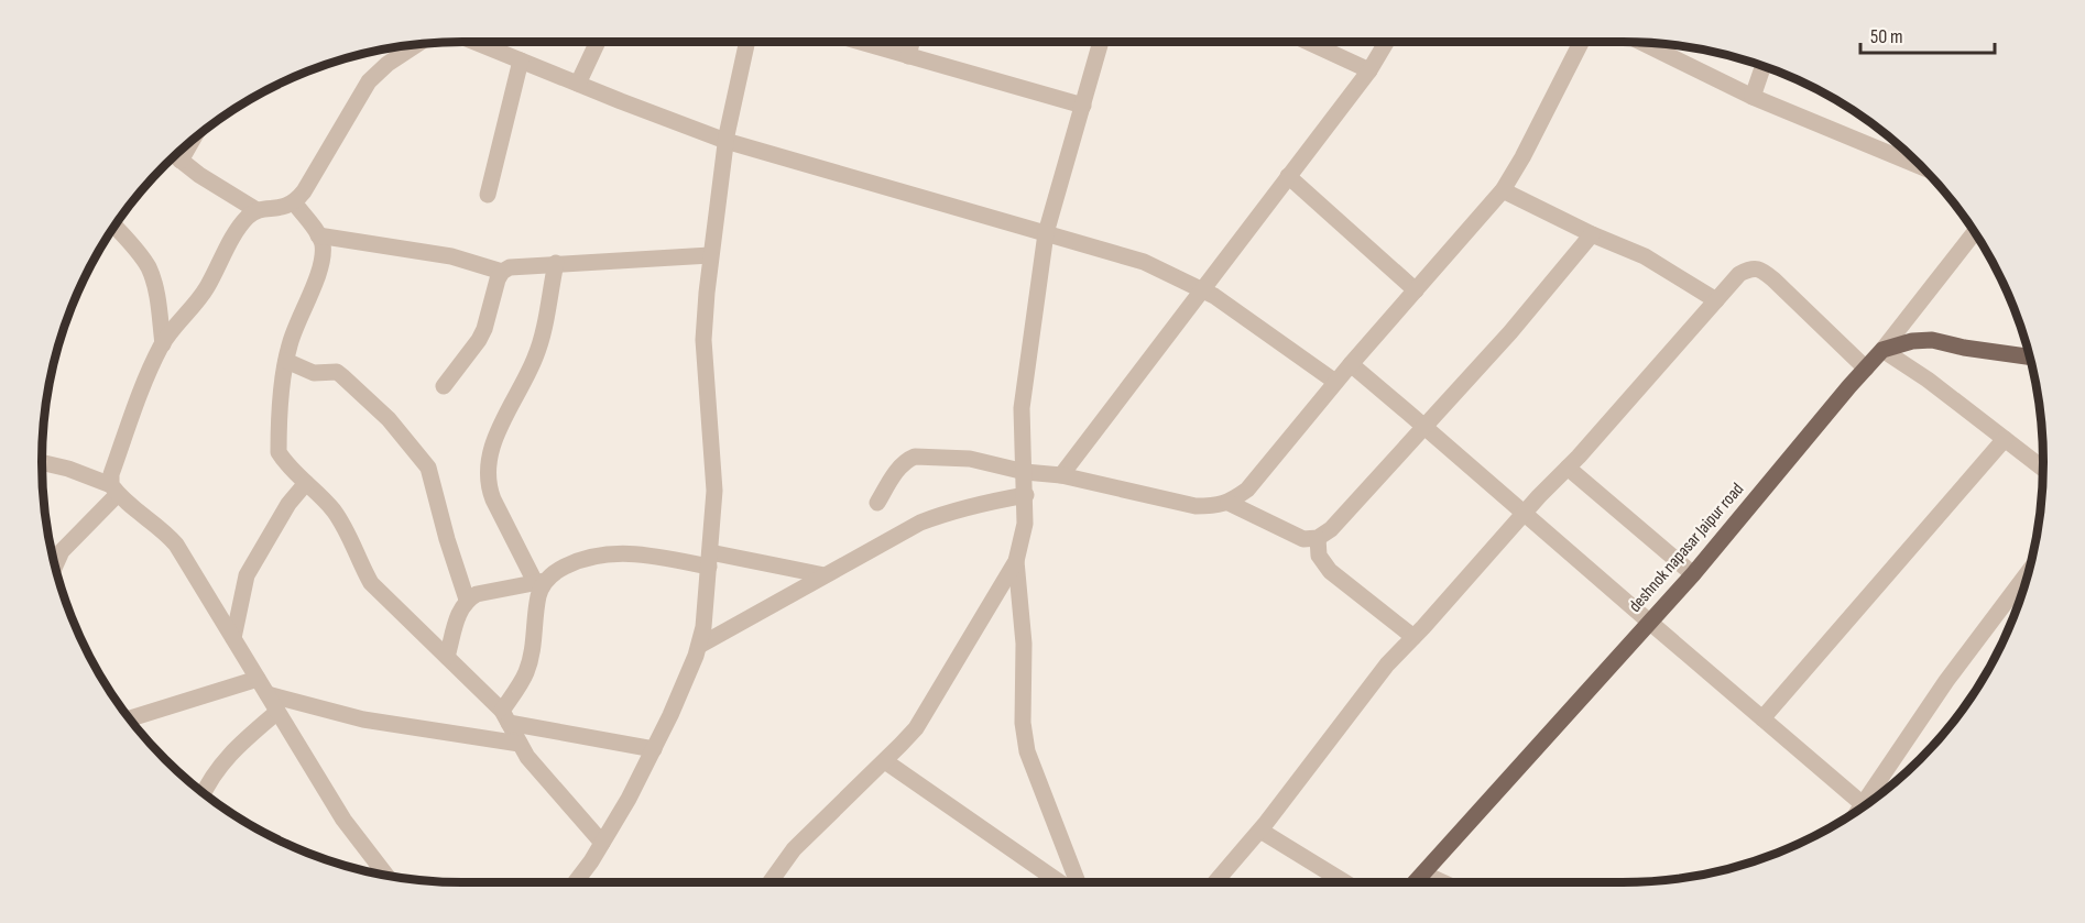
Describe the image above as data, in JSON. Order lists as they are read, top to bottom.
{
  "streets": {
    "main road": ["deshnok napasar Jaipur road"]
  },
  "scale_bar": "50 m"
}
